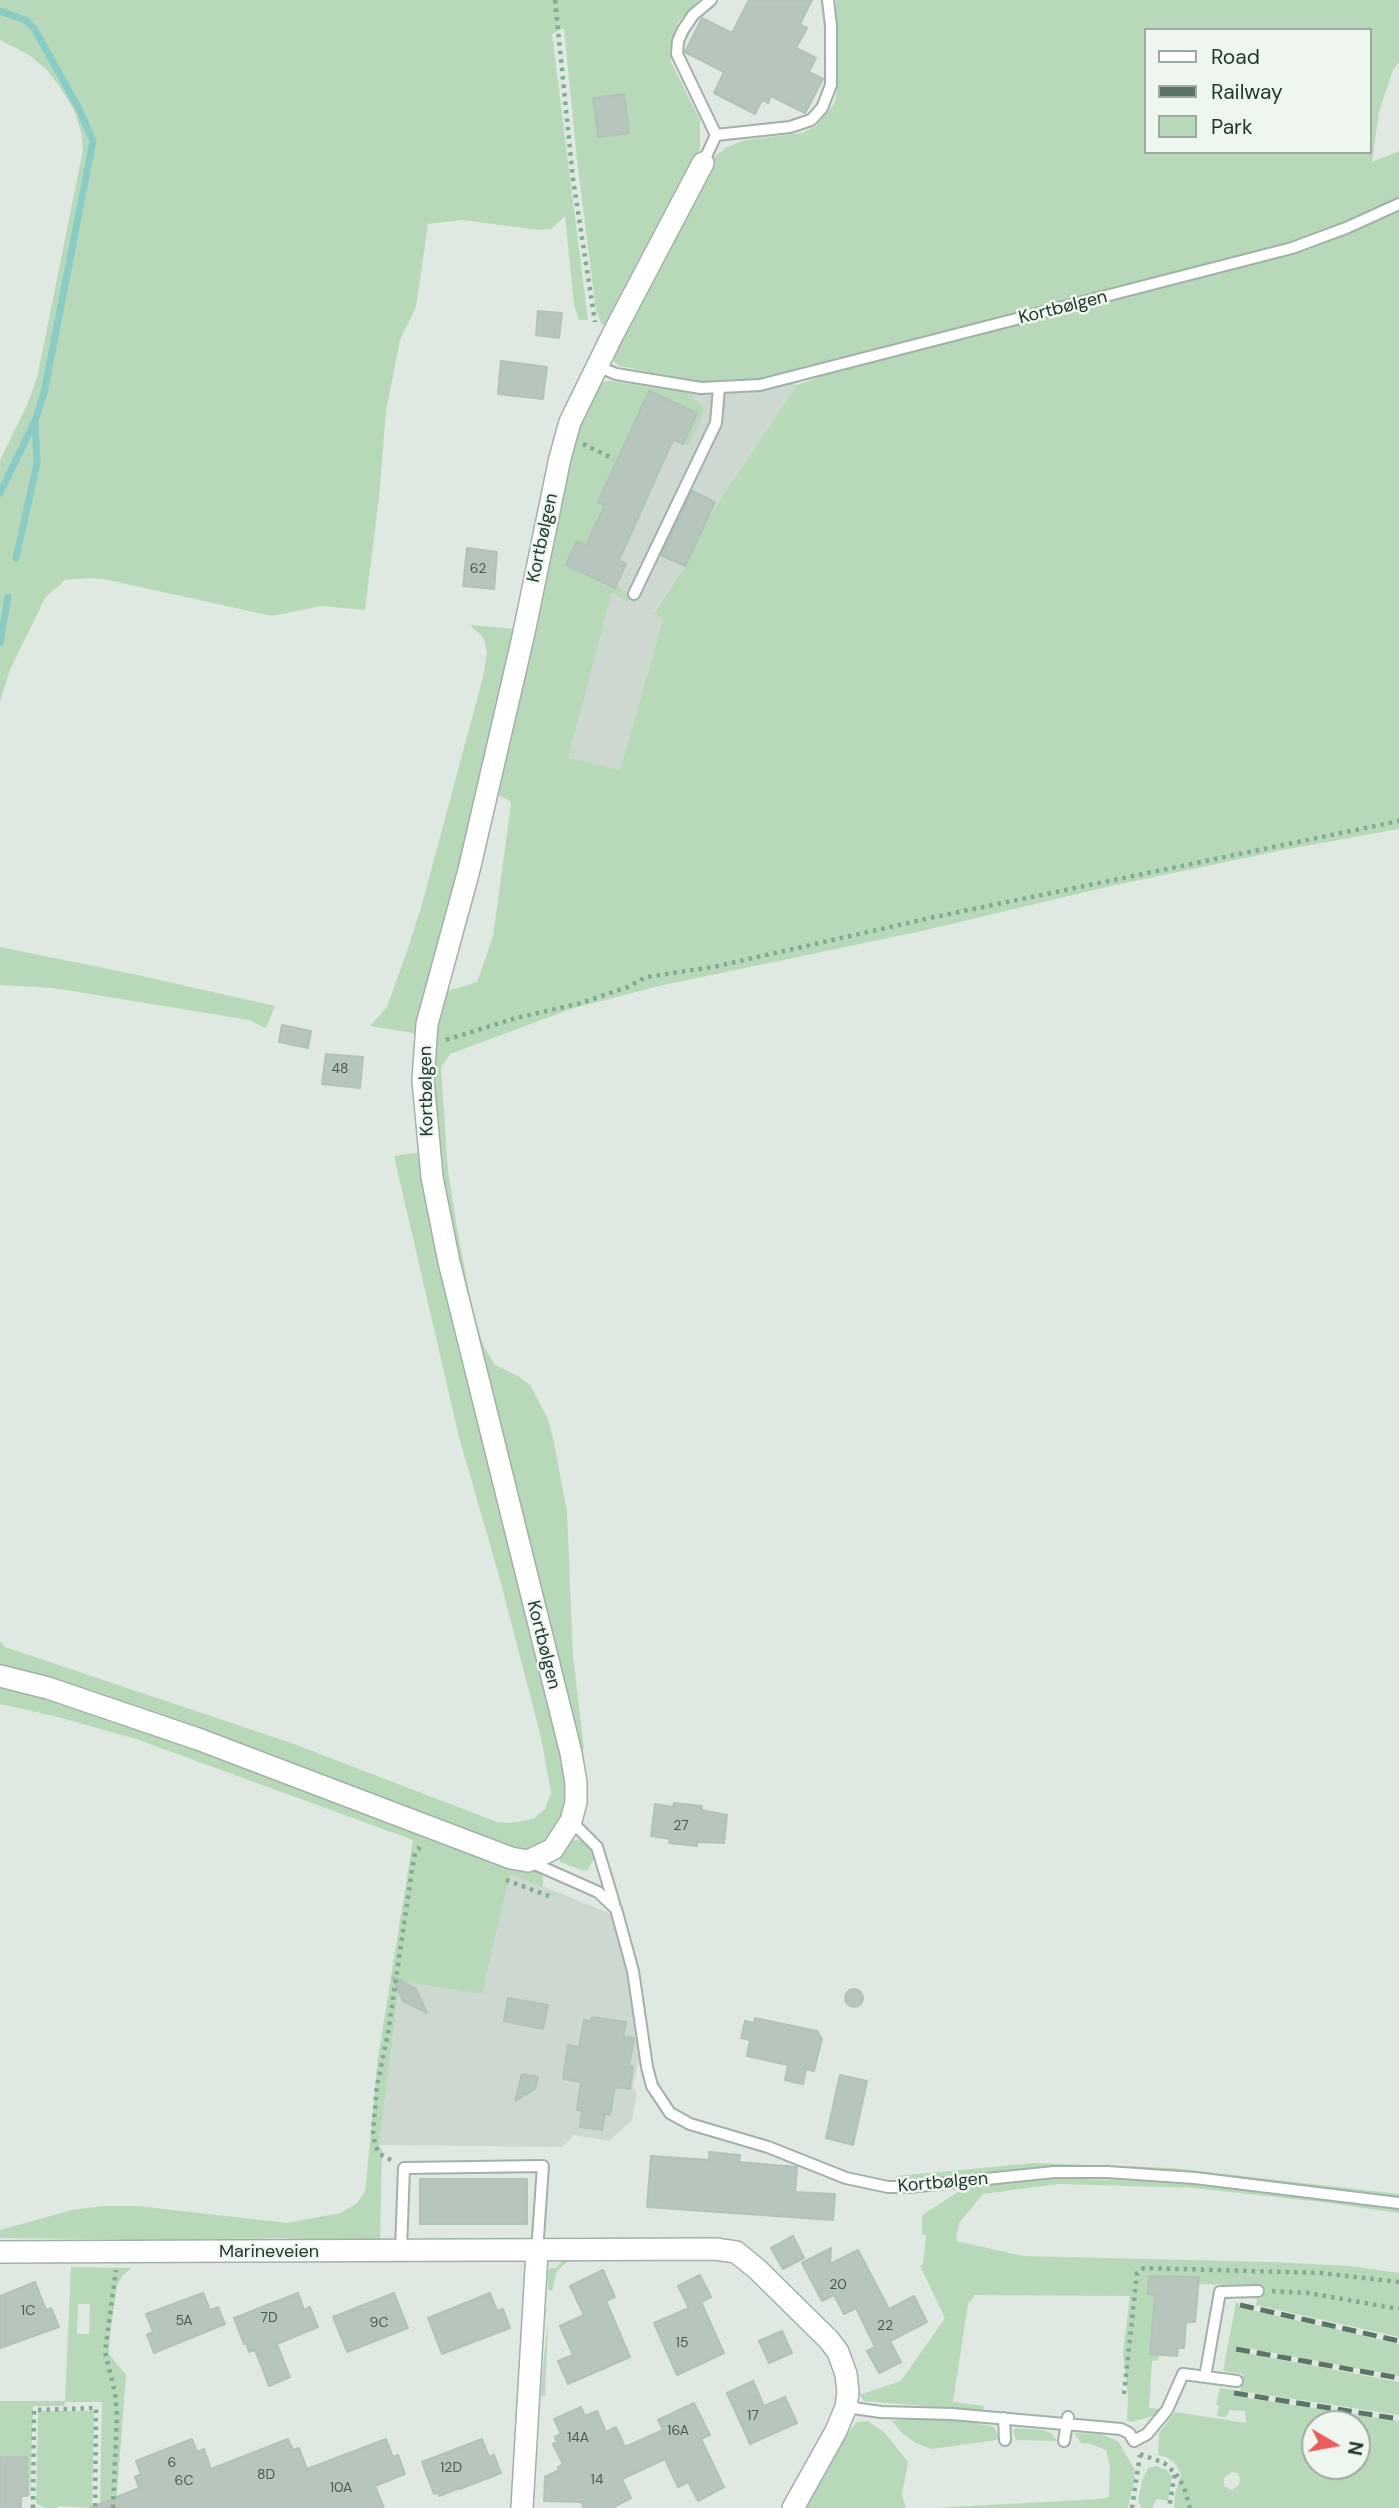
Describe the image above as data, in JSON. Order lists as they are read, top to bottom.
{
  "streets": {
    "street": ["Kortbølgen", "Marineveien"]
  },
  "house_numbers": [
    "62",
    "48",
    "27",
    "20",
    "1C",
    "7D",
    "5A",
    "9C",
    "22",
    "15",
    "17",
    "16A",
    "14A",
    "6",
    "12D",
    "8D",
    "14",
    "6C",
    "10A"
  ],
  "legend": ["Road", "Railway", "Park"],
  "north": "right"
}
